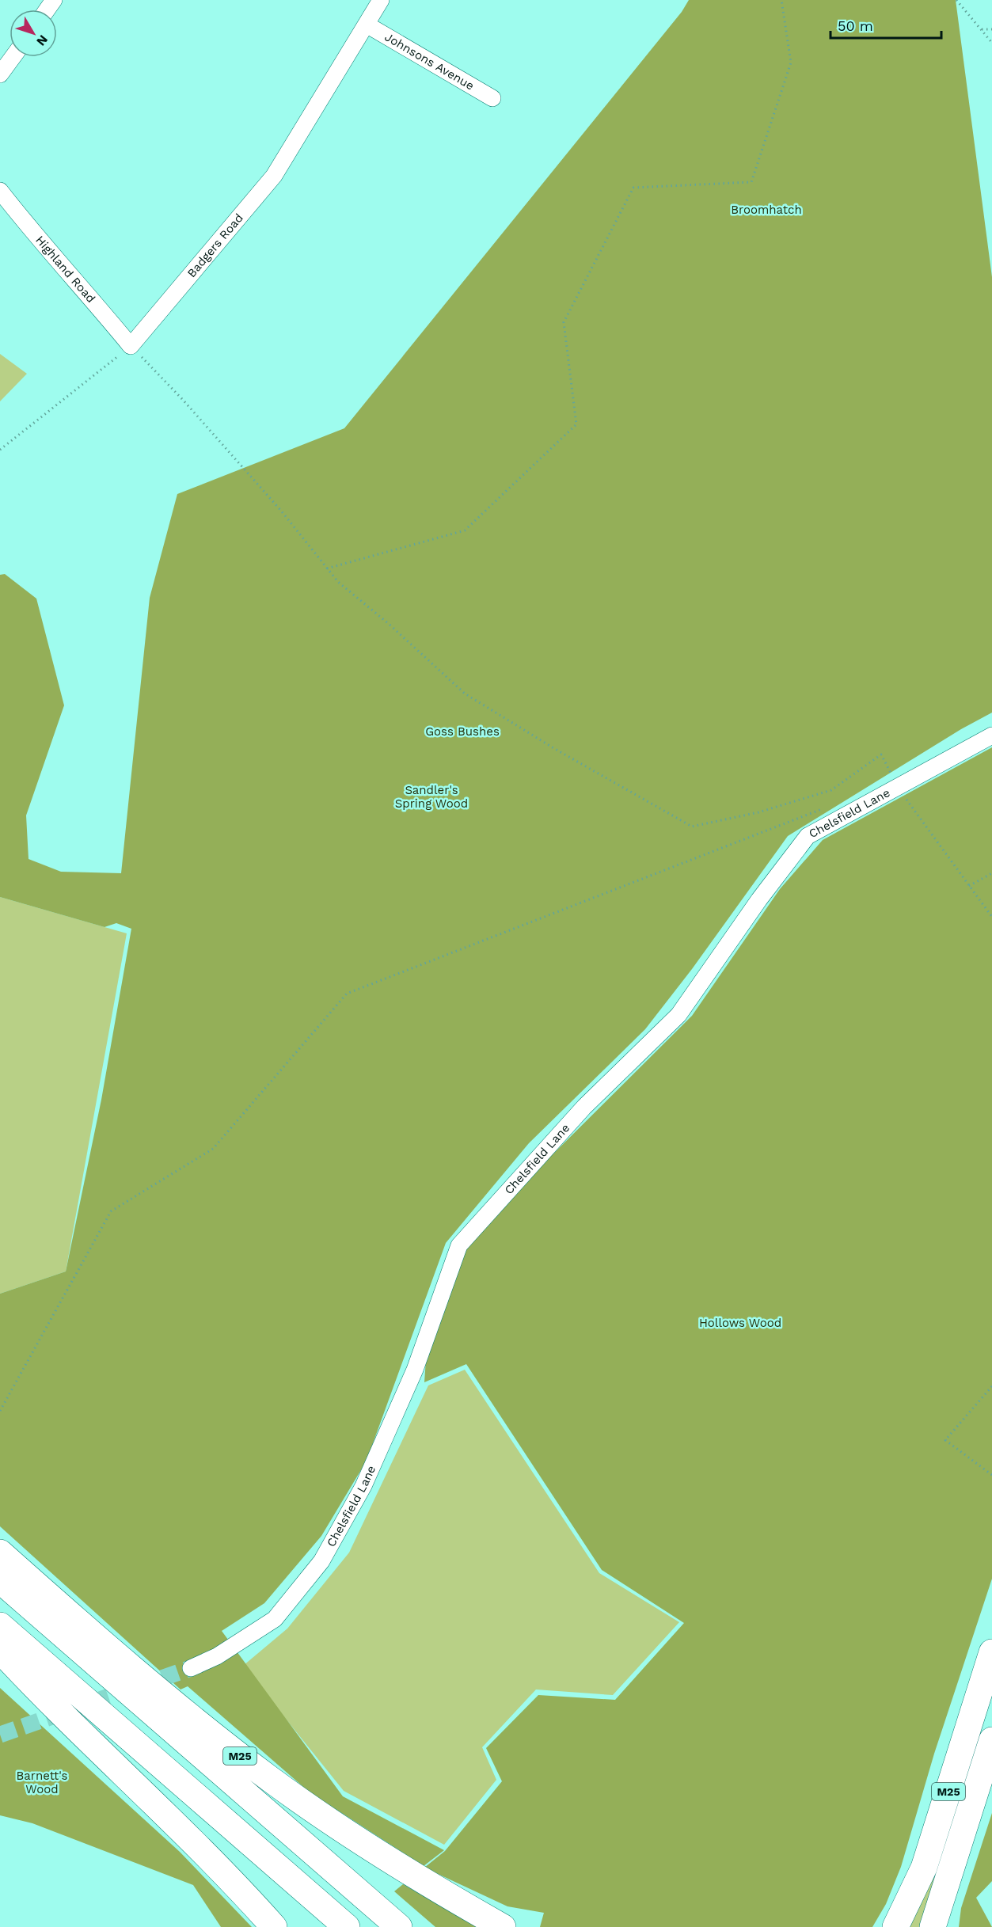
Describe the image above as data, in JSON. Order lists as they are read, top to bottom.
{
  "streets": {
    "highway": ["M25"],
    "street": [
      "Johnsons Avenue",
      "Badgers Road",
      "Highland Road",
      "Chelsfield Lane"
    ]
  },
  "crossings": [
    ["Johnsons Avenue", "Badgers Road"],
    ["Badgers Road", "Highland Road"]
  ],
  "parks": [
    "Broomhatch",
    "Goss Bushes",
    "Sandler's Spring Wood",
    "Hollows Wood",
    "Barnett's Wood"
  ],
  "scale_bar": "50 m",
  "north": "bottom right"
}
